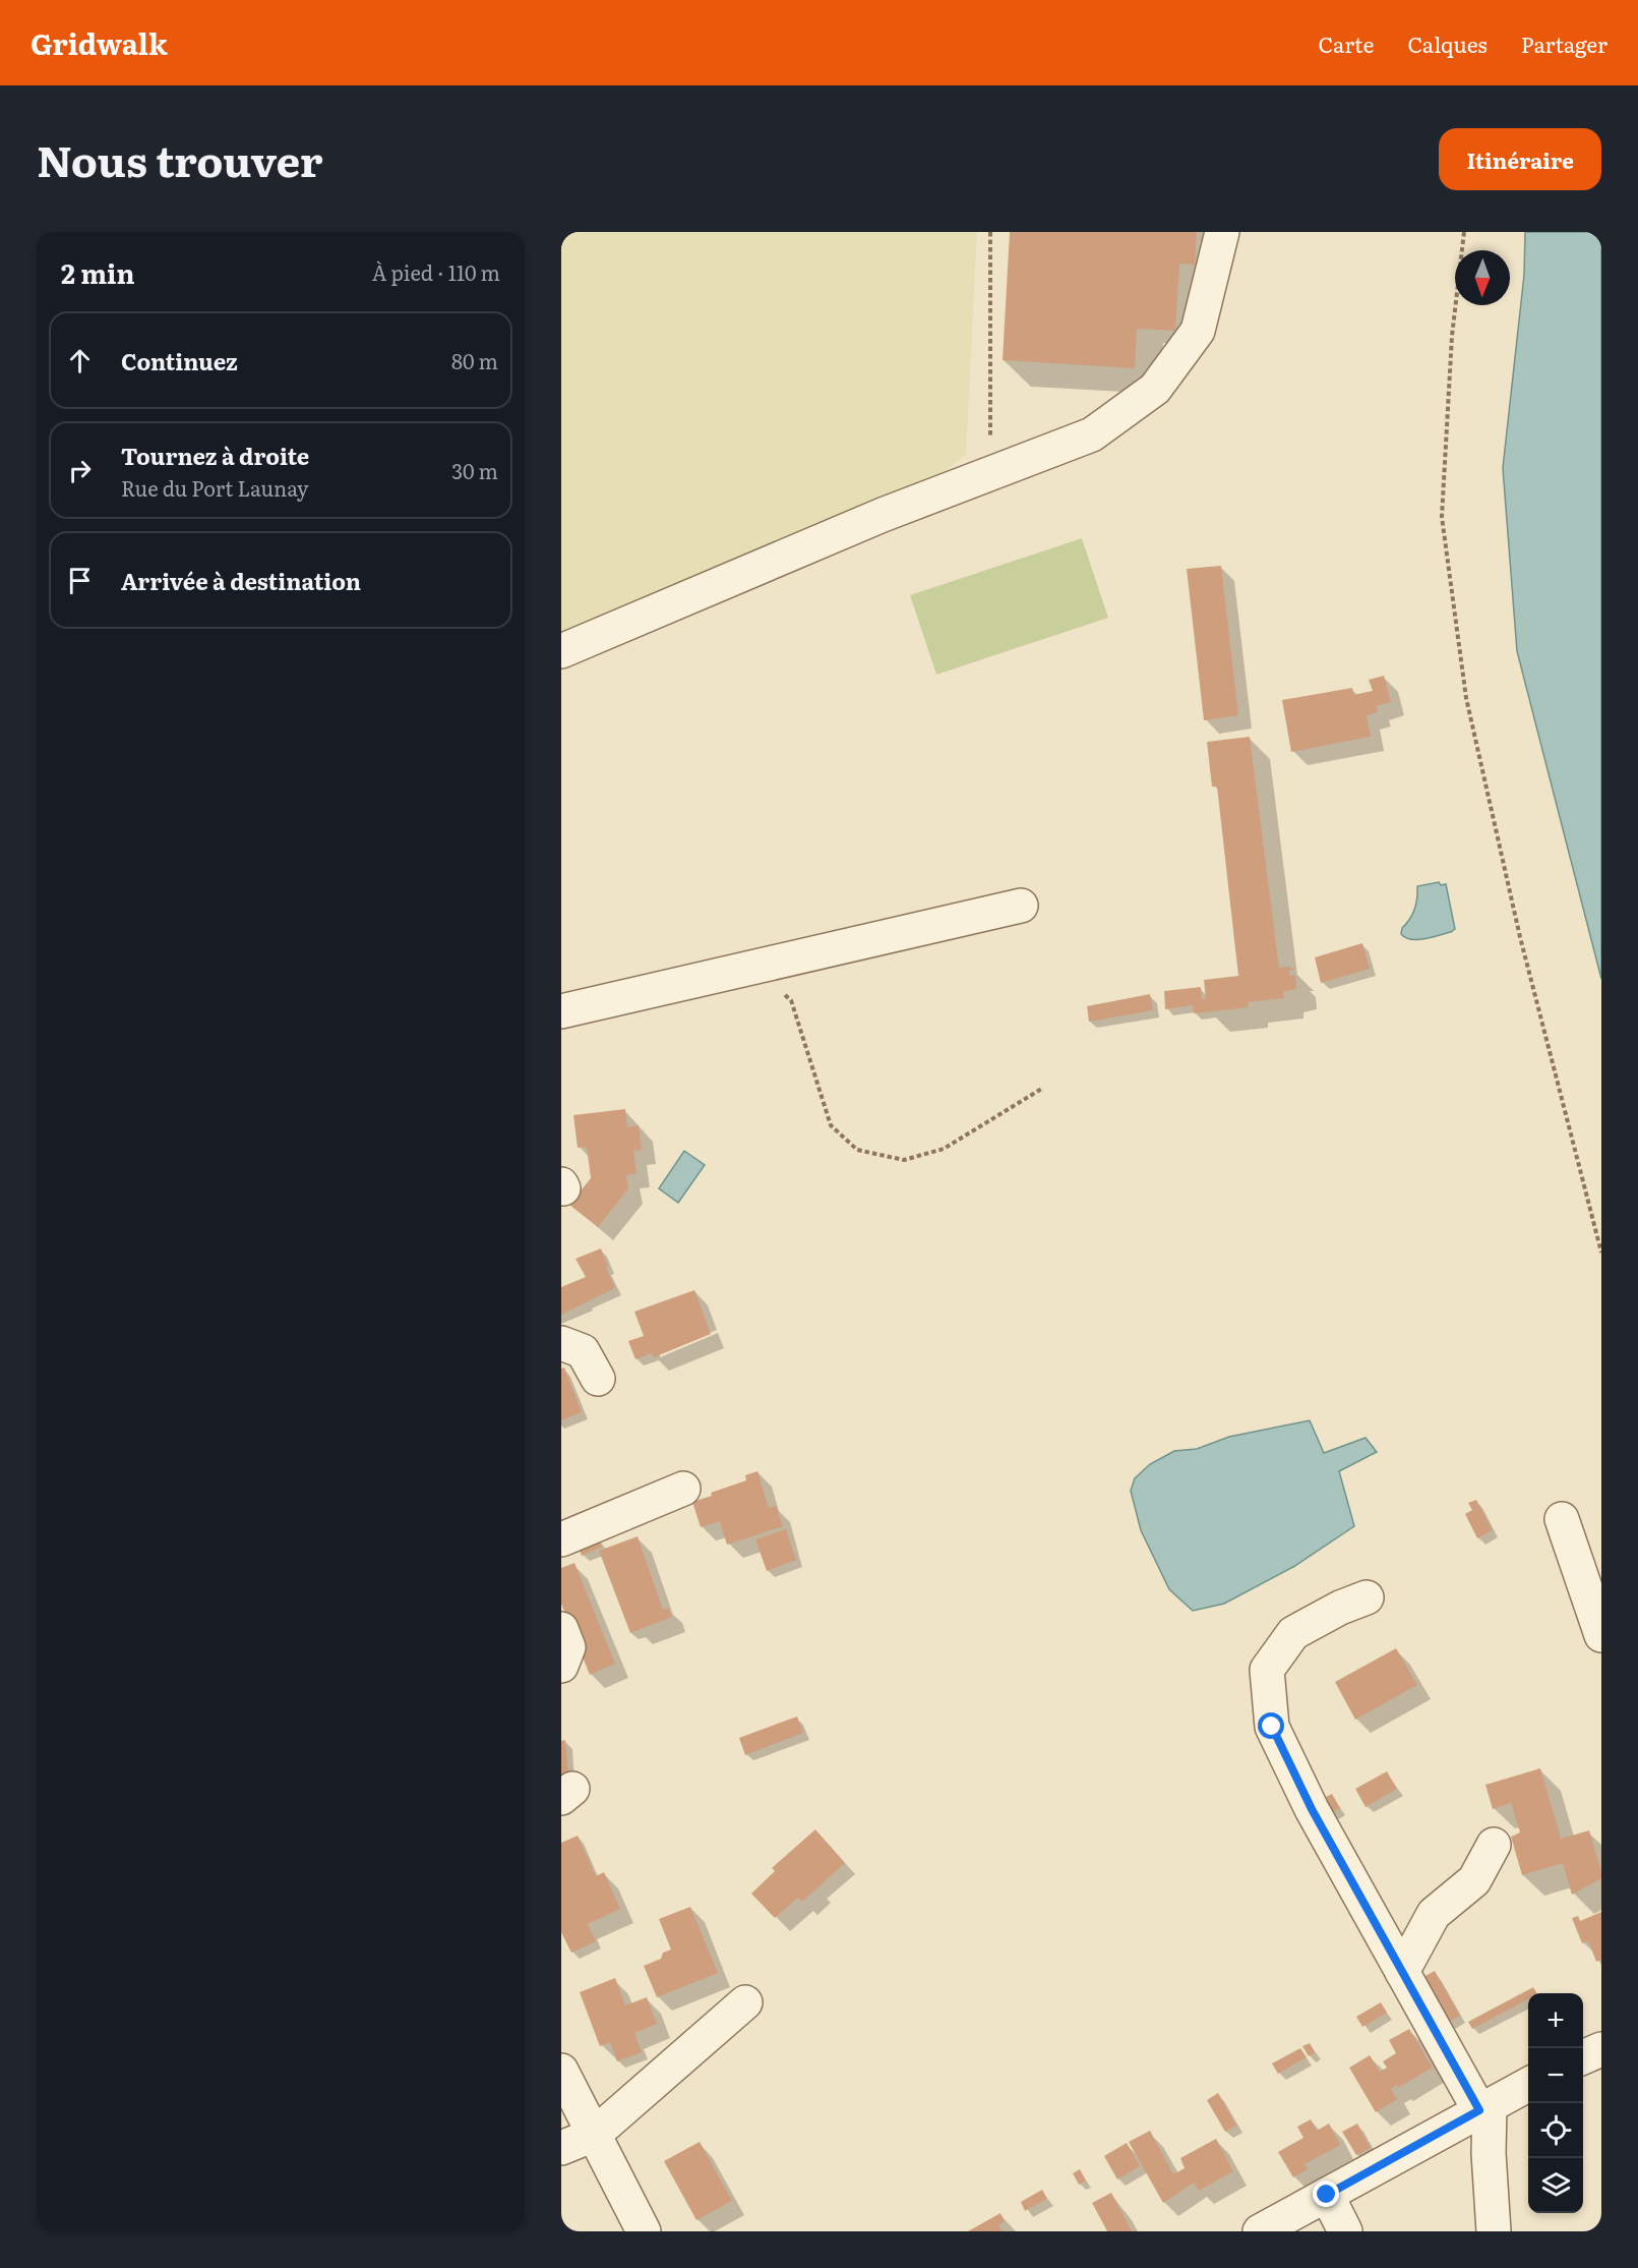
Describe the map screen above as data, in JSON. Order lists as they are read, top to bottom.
{
  "north": "bottom",
  "page": {
    "header": "Gridwalk",
    "nav": ["Carte", "Calques", "Partager"],
    "title": "Nous trouver",
    "buttons": "Itinéraire",
    "heading": ["2 min", "À pied · 110 m"],
    "list": [
      ["Continuez", "80 m"],
      ["Tournez à droite", "Rue du Port Launay", "30 m"],
      "Arrivée à destination"
    ],
    "map_buttons": ["+", "−"]
  }
}
